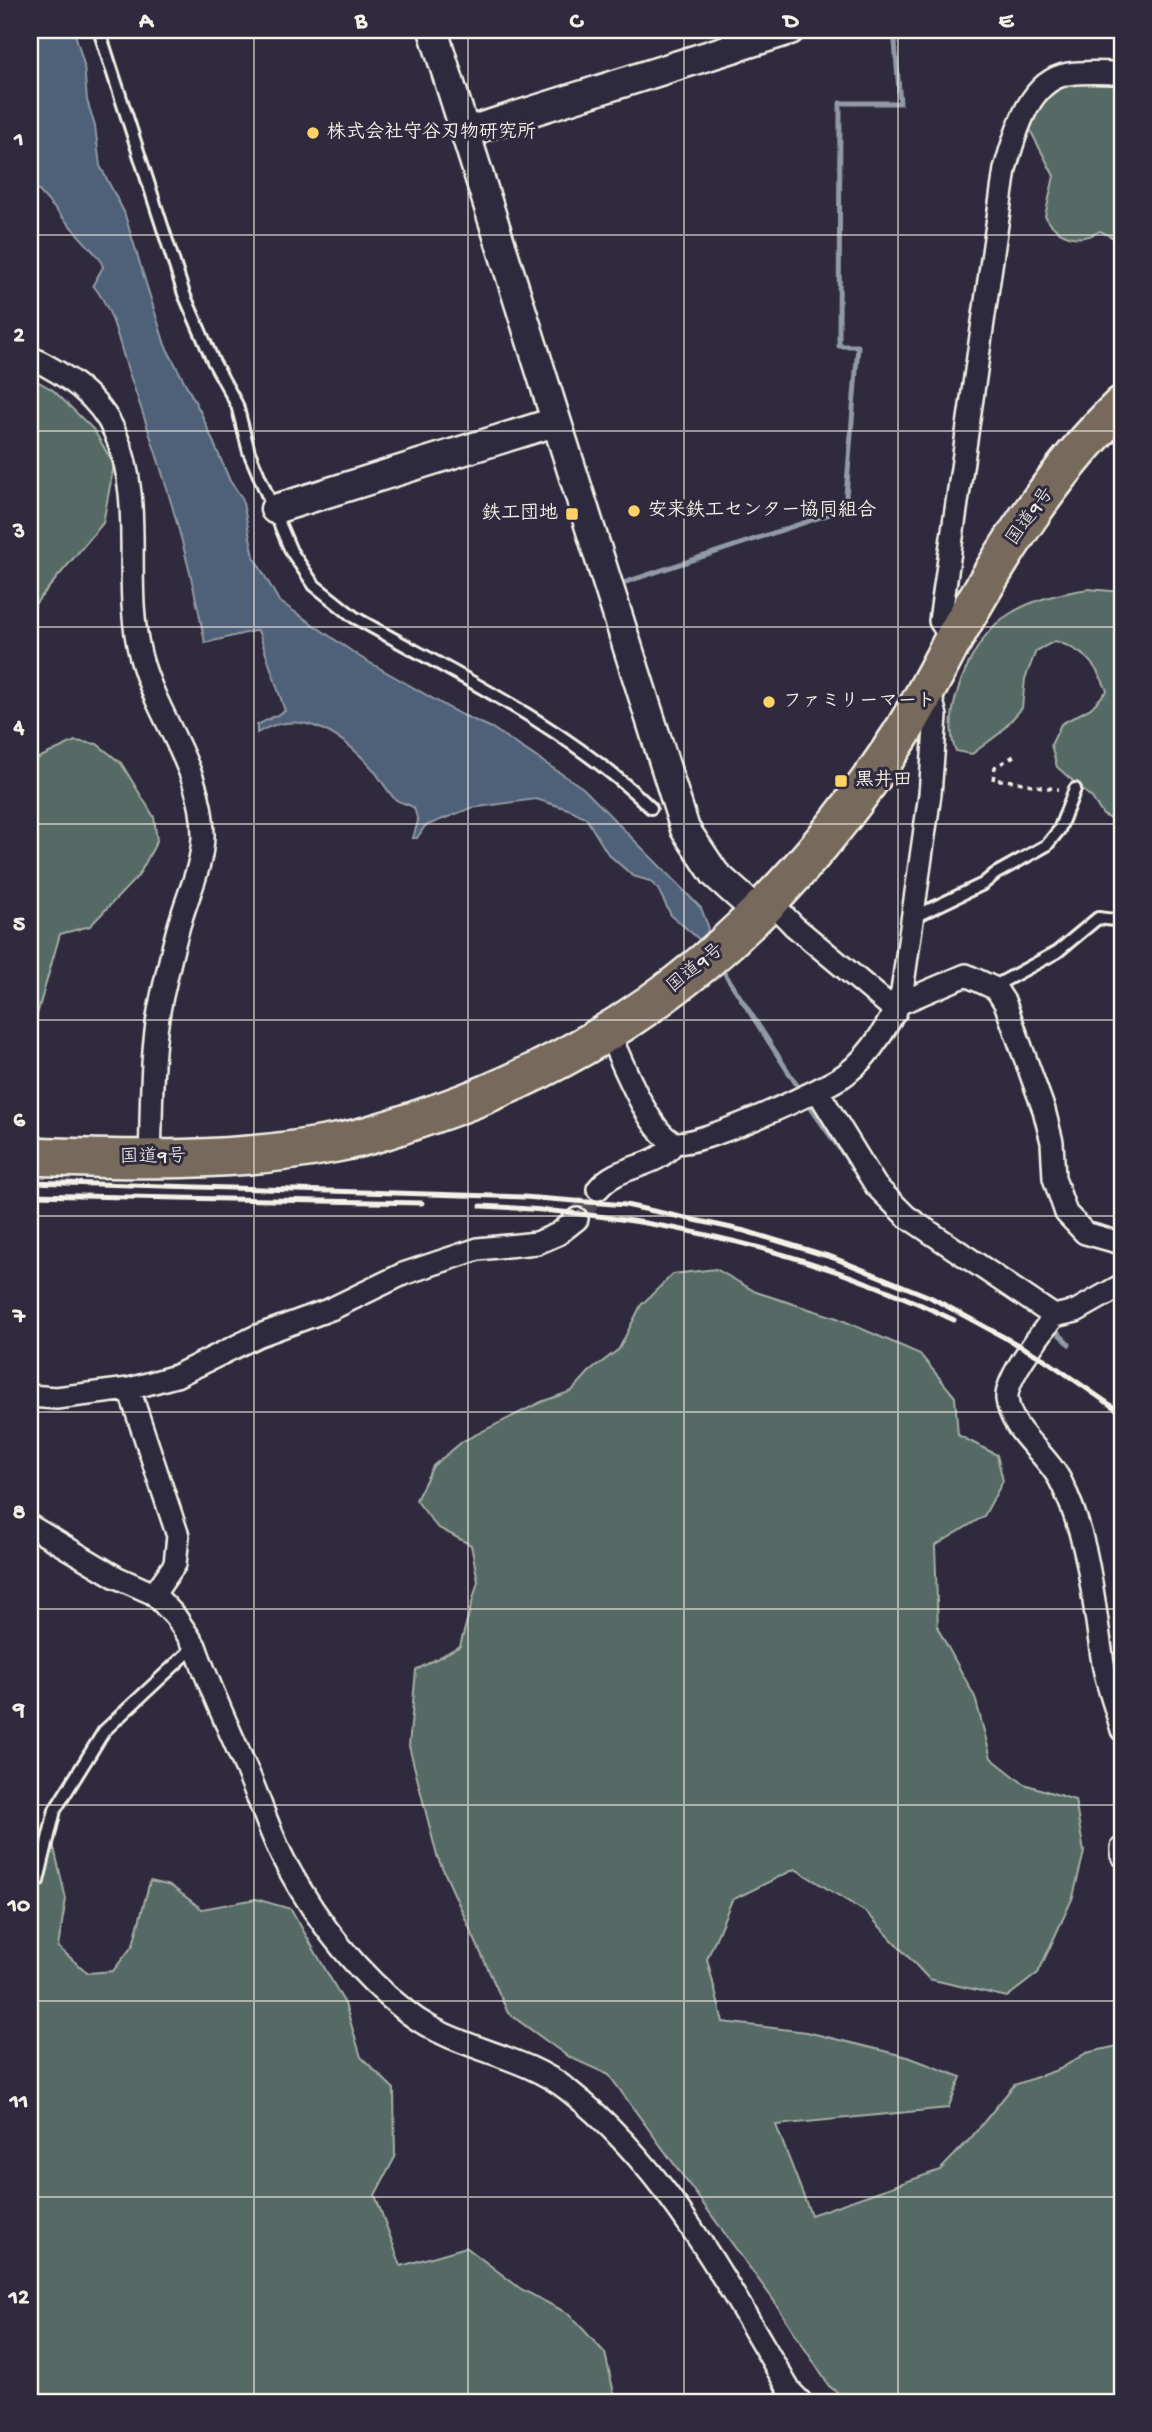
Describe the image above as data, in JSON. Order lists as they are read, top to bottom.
{
  "streets": {
    "highway": ["国道9号"]
  },
  "places": {
    "other": ["株式会社守谷刃物研究所", "安来鉄工センター協同組合", "ファミリーマート"],
    "transit": ["鉄工団地", "黒井田"]
  },
  "grid": {
    "columns": [
      "A",
      "B",
      "C",
      "D",
      "E"
    ],
    "rows": [
      "1",
      "2",
      "3",
      "4",
      "5",
      "6",
      "7",
      "8",
      "9",
      "10",
      "11",
      "12"
    ]
  }
}
